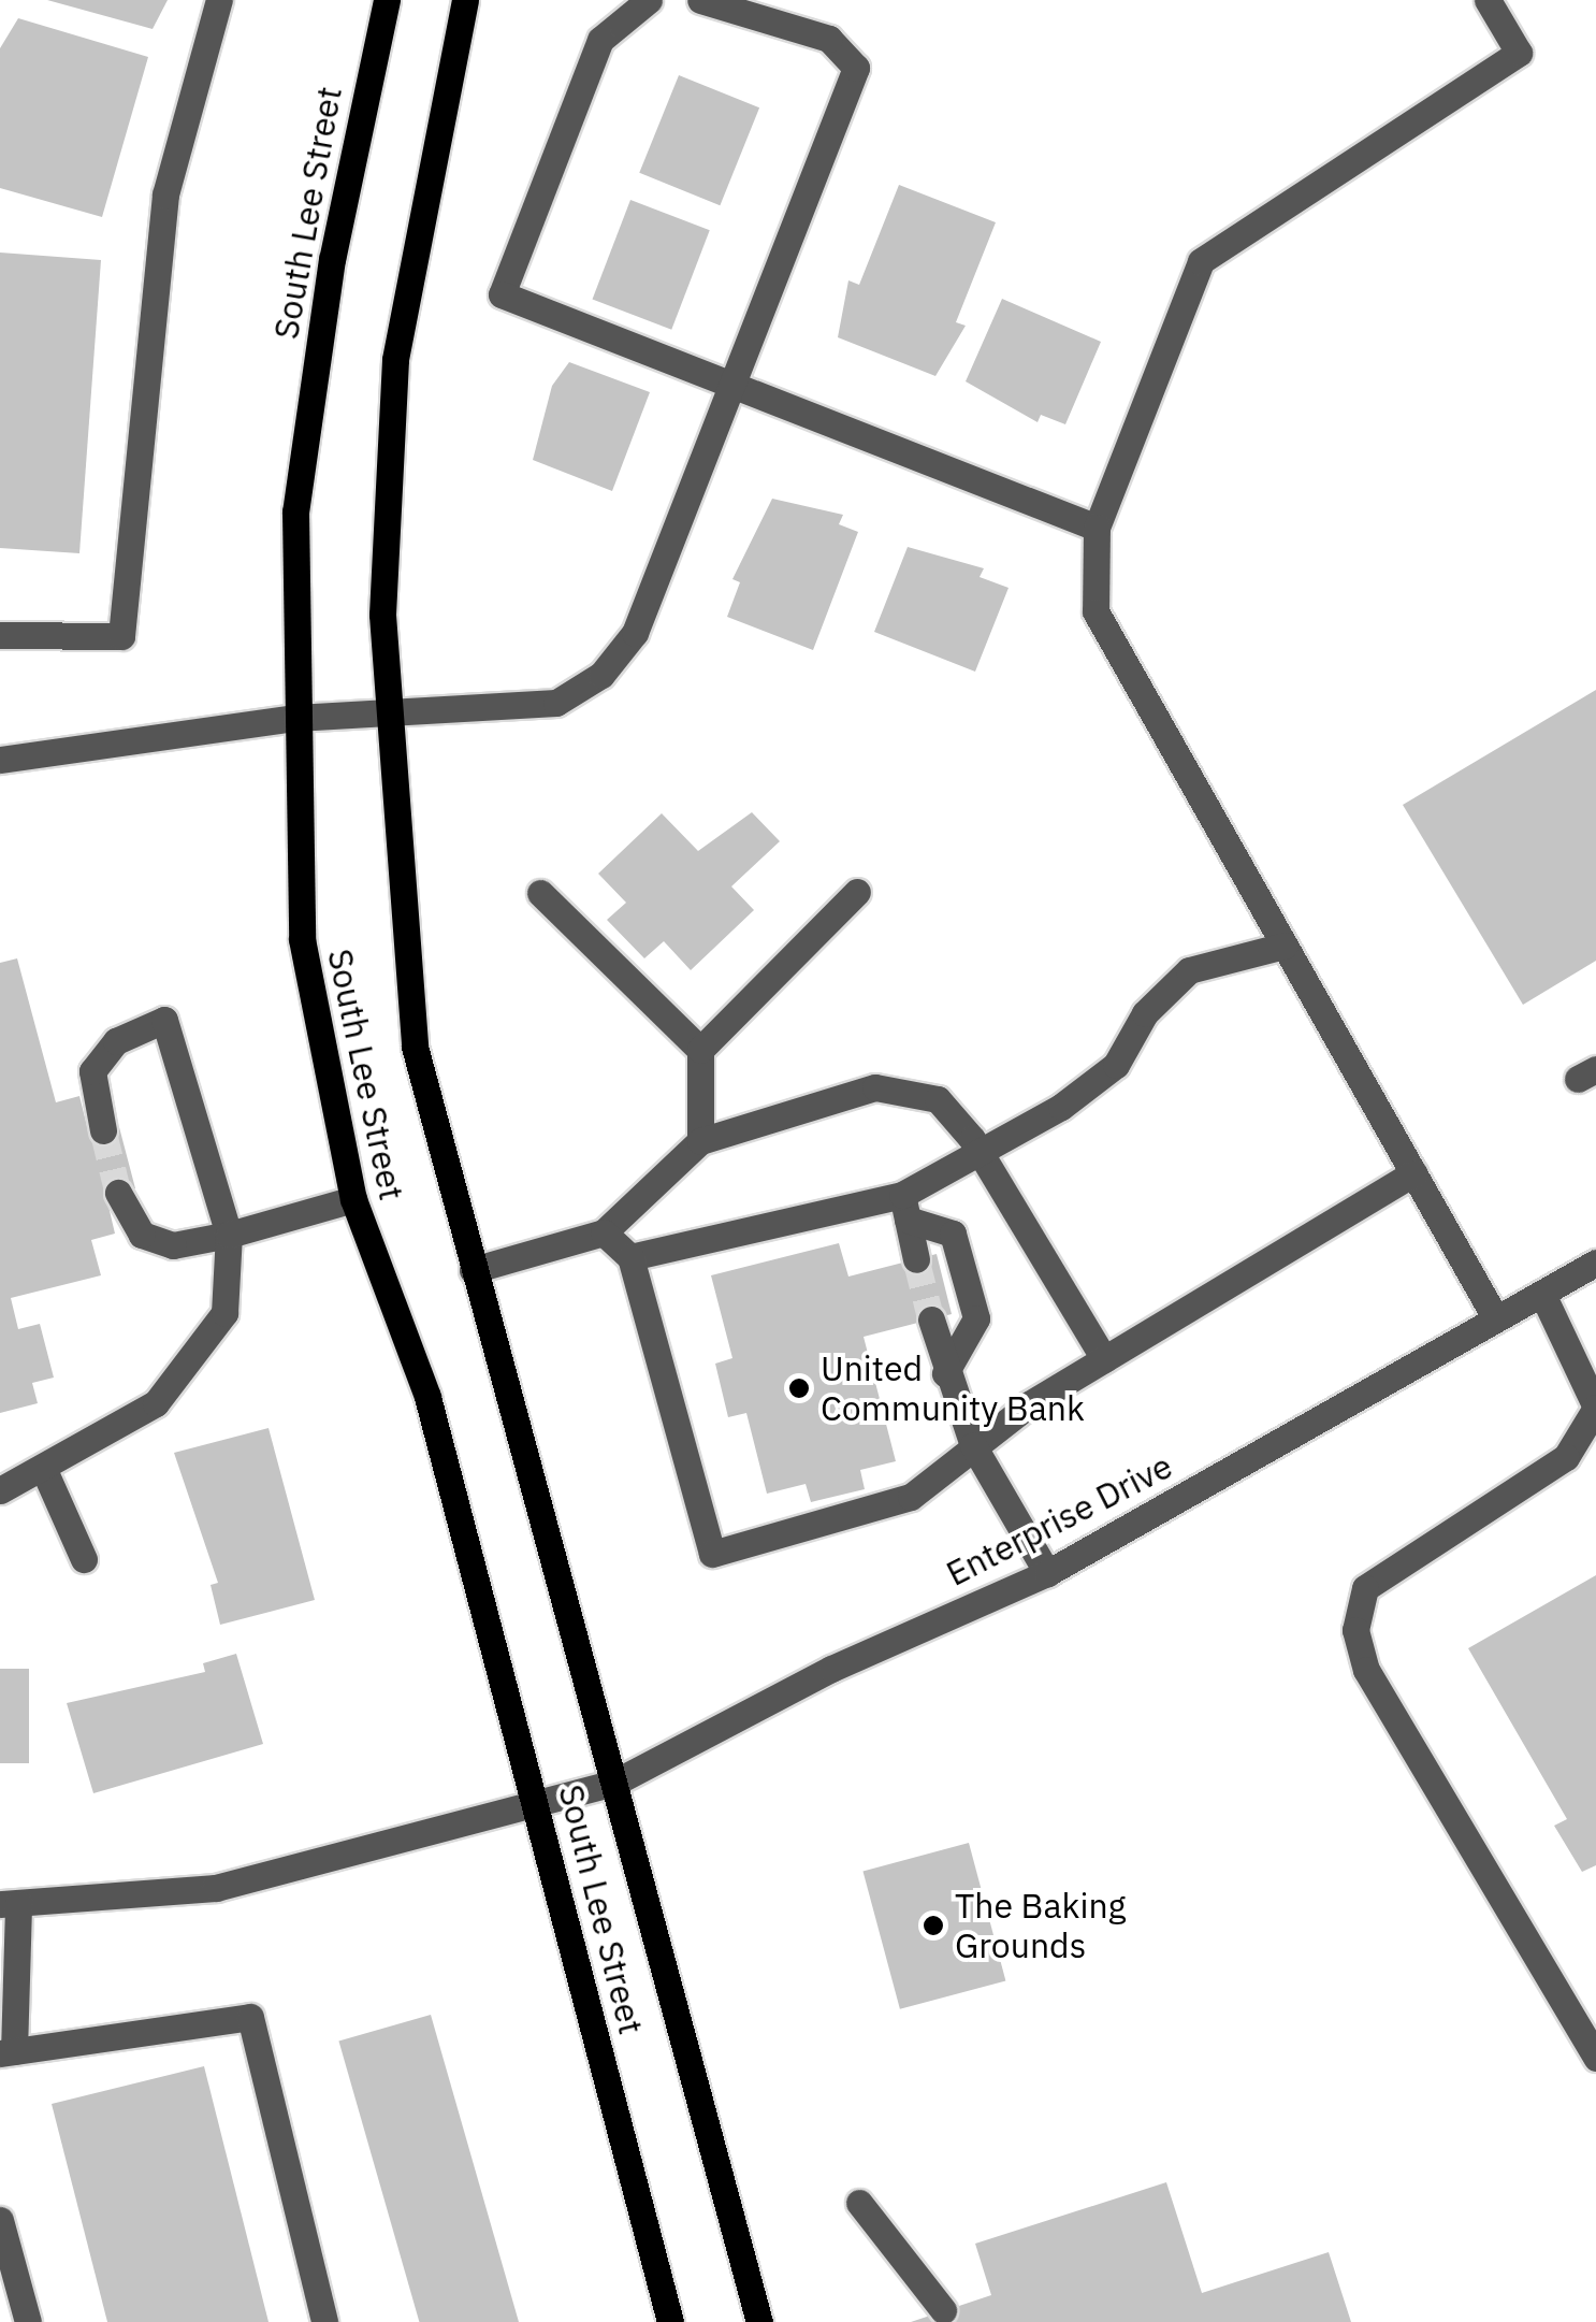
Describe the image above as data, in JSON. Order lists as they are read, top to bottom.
{
  "streets": {
    "main road": ["South Lee Street"],
    "street": ["Enterprise Drive"]
  },
  "crossings": [
    ["South Lee Street", "Enterprise Drive"]
  ],
  "places": ["United Community Bank", "The Baking Grounds"]
}
